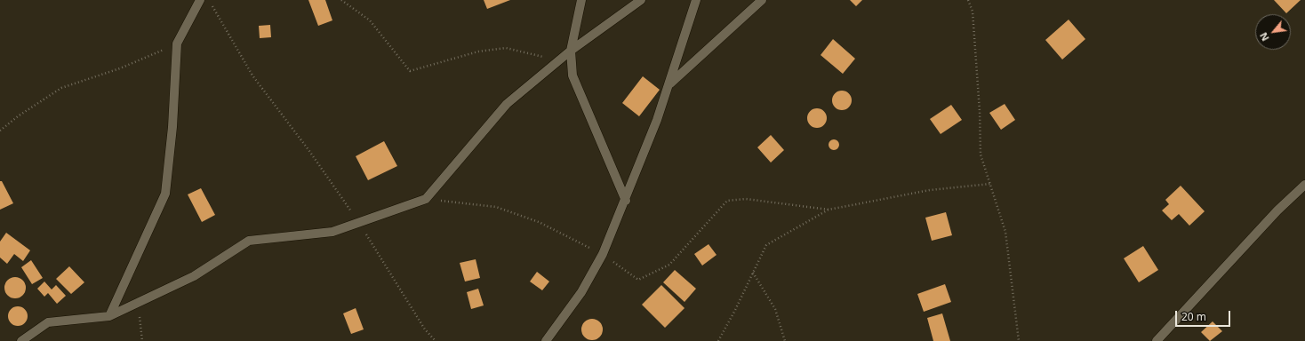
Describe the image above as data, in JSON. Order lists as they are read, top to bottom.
{
  "scale_bar": "20 m",
  "north": "bottom left"
}
